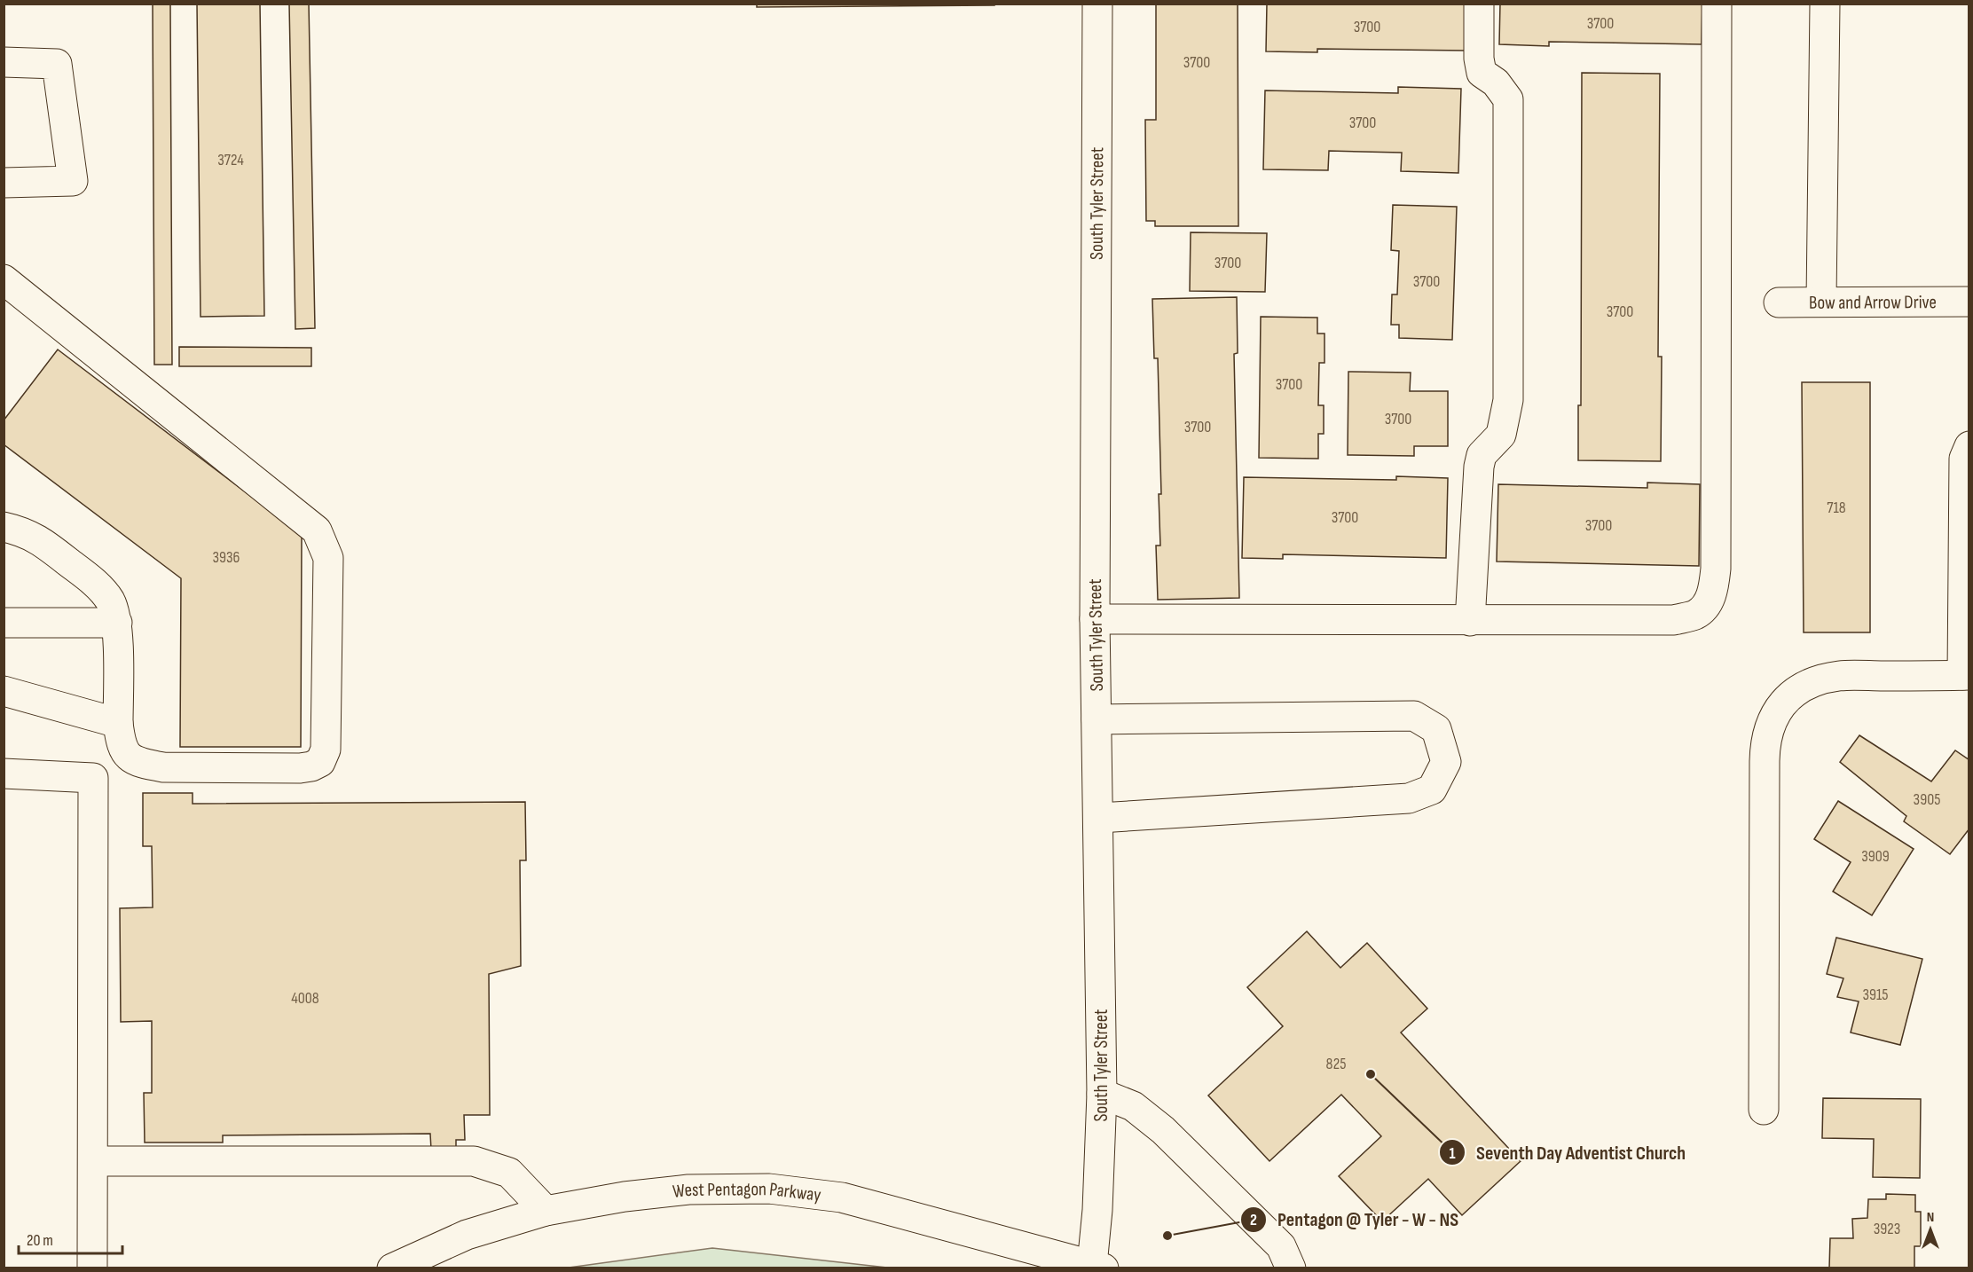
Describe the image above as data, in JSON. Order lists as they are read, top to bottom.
{
  "streets": {
    "street": ["South Tyler Street", "Bow and Arrow Drive", "West Pentagon Parkway"]
  },
  "crossings": [
    ["South Tyler Street", "West Pentagon Parkway"]
  ],
  "places": ["Seventh Day Adventist Church", "Pentagon @ Tyler - W - NS"],
  "house_numbers": [
    "3700",
    "3700",
    "3700",
    "3700",
    "3724",
    "3700",
    "3700",
    "3700",
    "3700",
    "3700",
    "3700",
    "718",
    "3700",
    "3700",
    "3936",
    "3905",
    "3909",
    "3915",
    "4008",
    "825",
    "3923"
  ],
  "scale_bar": "20 m",
  "north": "top"
}
